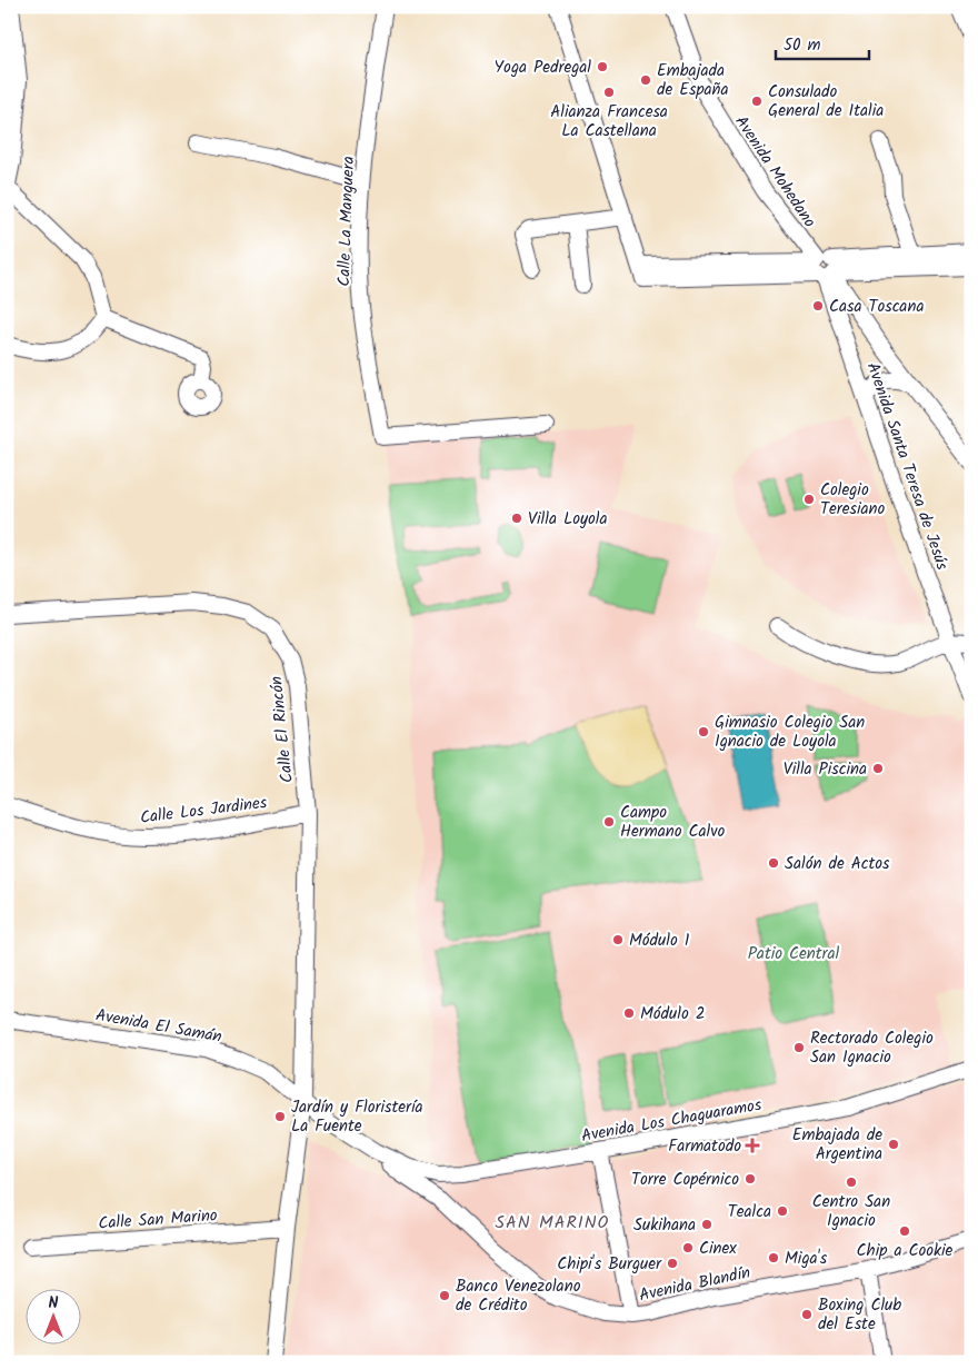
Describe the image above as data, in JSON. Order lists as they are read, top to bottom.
{
  "streets": {
    "street": [
      "Avenida Mohedano",
      "Calle La Manguera",
      "Avenida Santa Teresa de Jesús",
      "Calle El Rincón",
      "Calle Los Jardines",
      "Avenida El Samán",
      "Avenida Los Chaguaramos",
      "Calle San Marino",
      "Avenida Blandín"
    ]
  },
  "crossings": [
    ["Avenida Mohedano", "Avenida Santa Teresa de Jesús"],
    ["Calle El Rincón", "Calle Los Jardines"],
    ["Calle El Rincón", "Avenida El Samán"],
    ["Calle El Rincón", "Calle San Marino"],
    ["Avenida El Samán", "Avenida Los Chaguaramos"],
    ["Avenida El Samán", "Avenida Blandín"],
    ["Avenida Los Chaguaramos", "Avenida Blandín"]
  ],
  "districts": ["SAN MARINO"],
  "parks": ["Patio Central"],
  "places": {
    "other": [
      "Yoga Pedregal",
      "Embajada de España",
      "Alianza Francesa La Castellana",
      "Consulado General de Italia",
      "Casa Toscana",
      "Colegio Teresiano",
      "Villa Loyola",
      "Gimnasio Colegio San Ignacio de Loyola",
      "Villa Piscina",
      "Campo Hermano Calvo",
      "Salón de Actos",
      "Módulo 1",
      "Módulo 2",
      "Rectorado Colegio San Ignacio",
      "Jardín y Floristería La Fuente",
      "Embajada de Argentina",
      "Torre Copérnico",
      "Centro San Ignacio",
      "Tealca",
      "Sukihana",
      "Chip a Cookie",
      "Cinex",
      "Miga's",
      "Chipi's Burguer",
      "Banco Venezolano de Crédito",
      "Boxing Club del Este"
    ],
    "health": ["Farmatodo"]
  },
  "scale_bar": "50 m",
  "north": "top"
}
